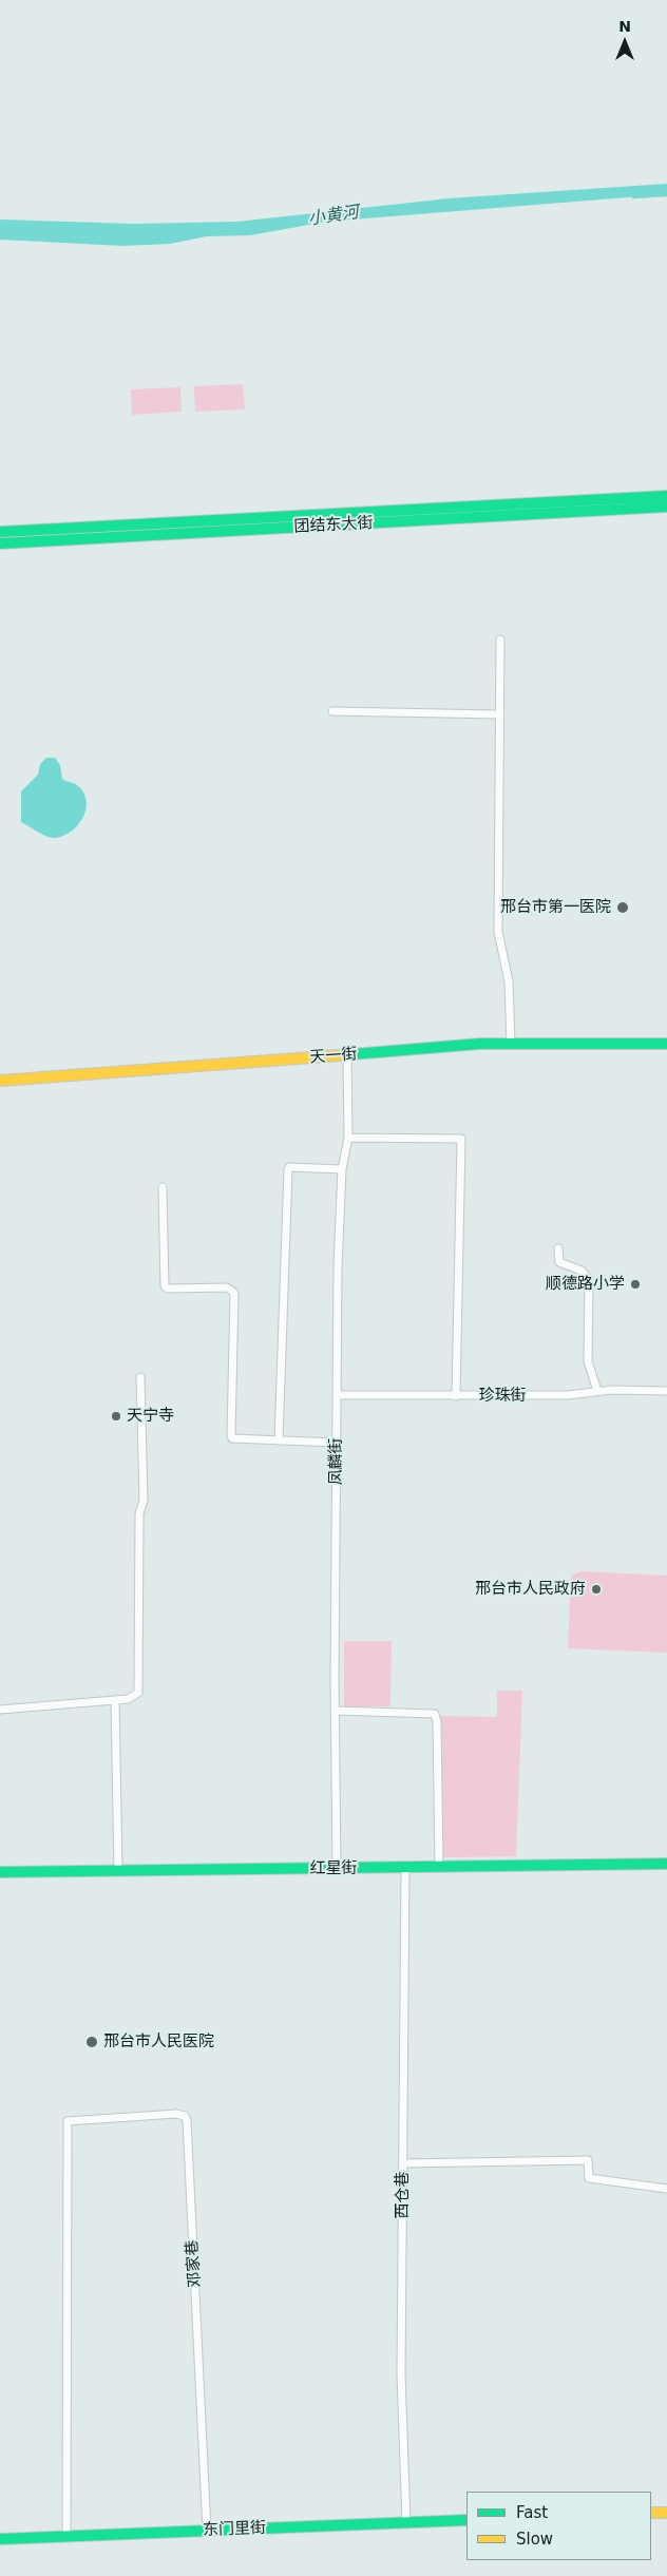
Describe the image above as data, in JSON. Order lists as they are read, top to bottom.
{
  "streets": {
    "street": [
      "团结东大街",
      "天一街",
      "珍珠街",
      "凤麟街",
      "红星街",
      "西仓巷",
      "邓家巷",
      "东门里街"
    ]
  },
  "crossings": [
    ["天一街", "凤麟街"],
    ["珍珠街", "凤麟街"],
    ["凤麟街", "红星街"],
    ["红星街", "西仓巷"],
    ["西仓巷", "东门里街"],
    ["邓家巷", "东门里街"]
  ],
  "water": ["小黄河"],
  "places": [
    "邢台市第一医院",
    "顺德路小学",
    "天宁寺",
    "邢台市人民政府",
    "邢台市人民医院"
  ],
  "legend": ["Fast", "Slow"],
  "north": "top"
}
